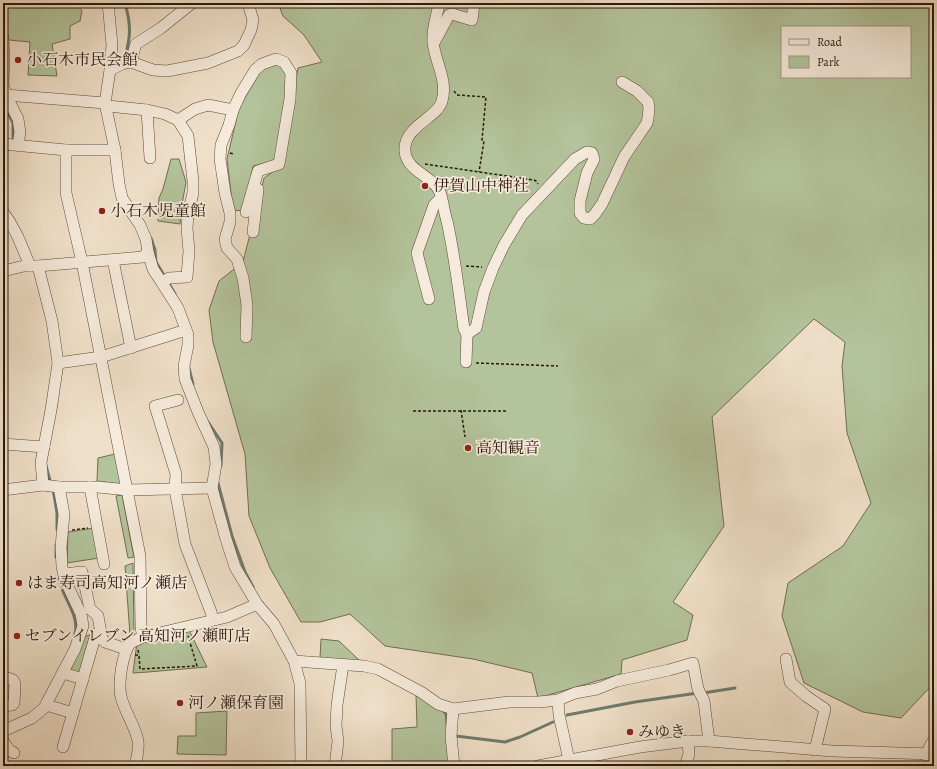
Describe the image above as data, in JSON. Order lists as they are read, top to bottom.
{
  "places": [
    "小石木市民会館",
    "伊賀山中神社",
    "小石木児童館",
    "高知観音",
    "はま寿司高知河ノ瀬店",
    "セブンイレブン 高知河ノ瀬町店",
    "河ノ瀬保育園",
    "みゆき"
  ],
  "legend": ["Road", "Park"]
}
